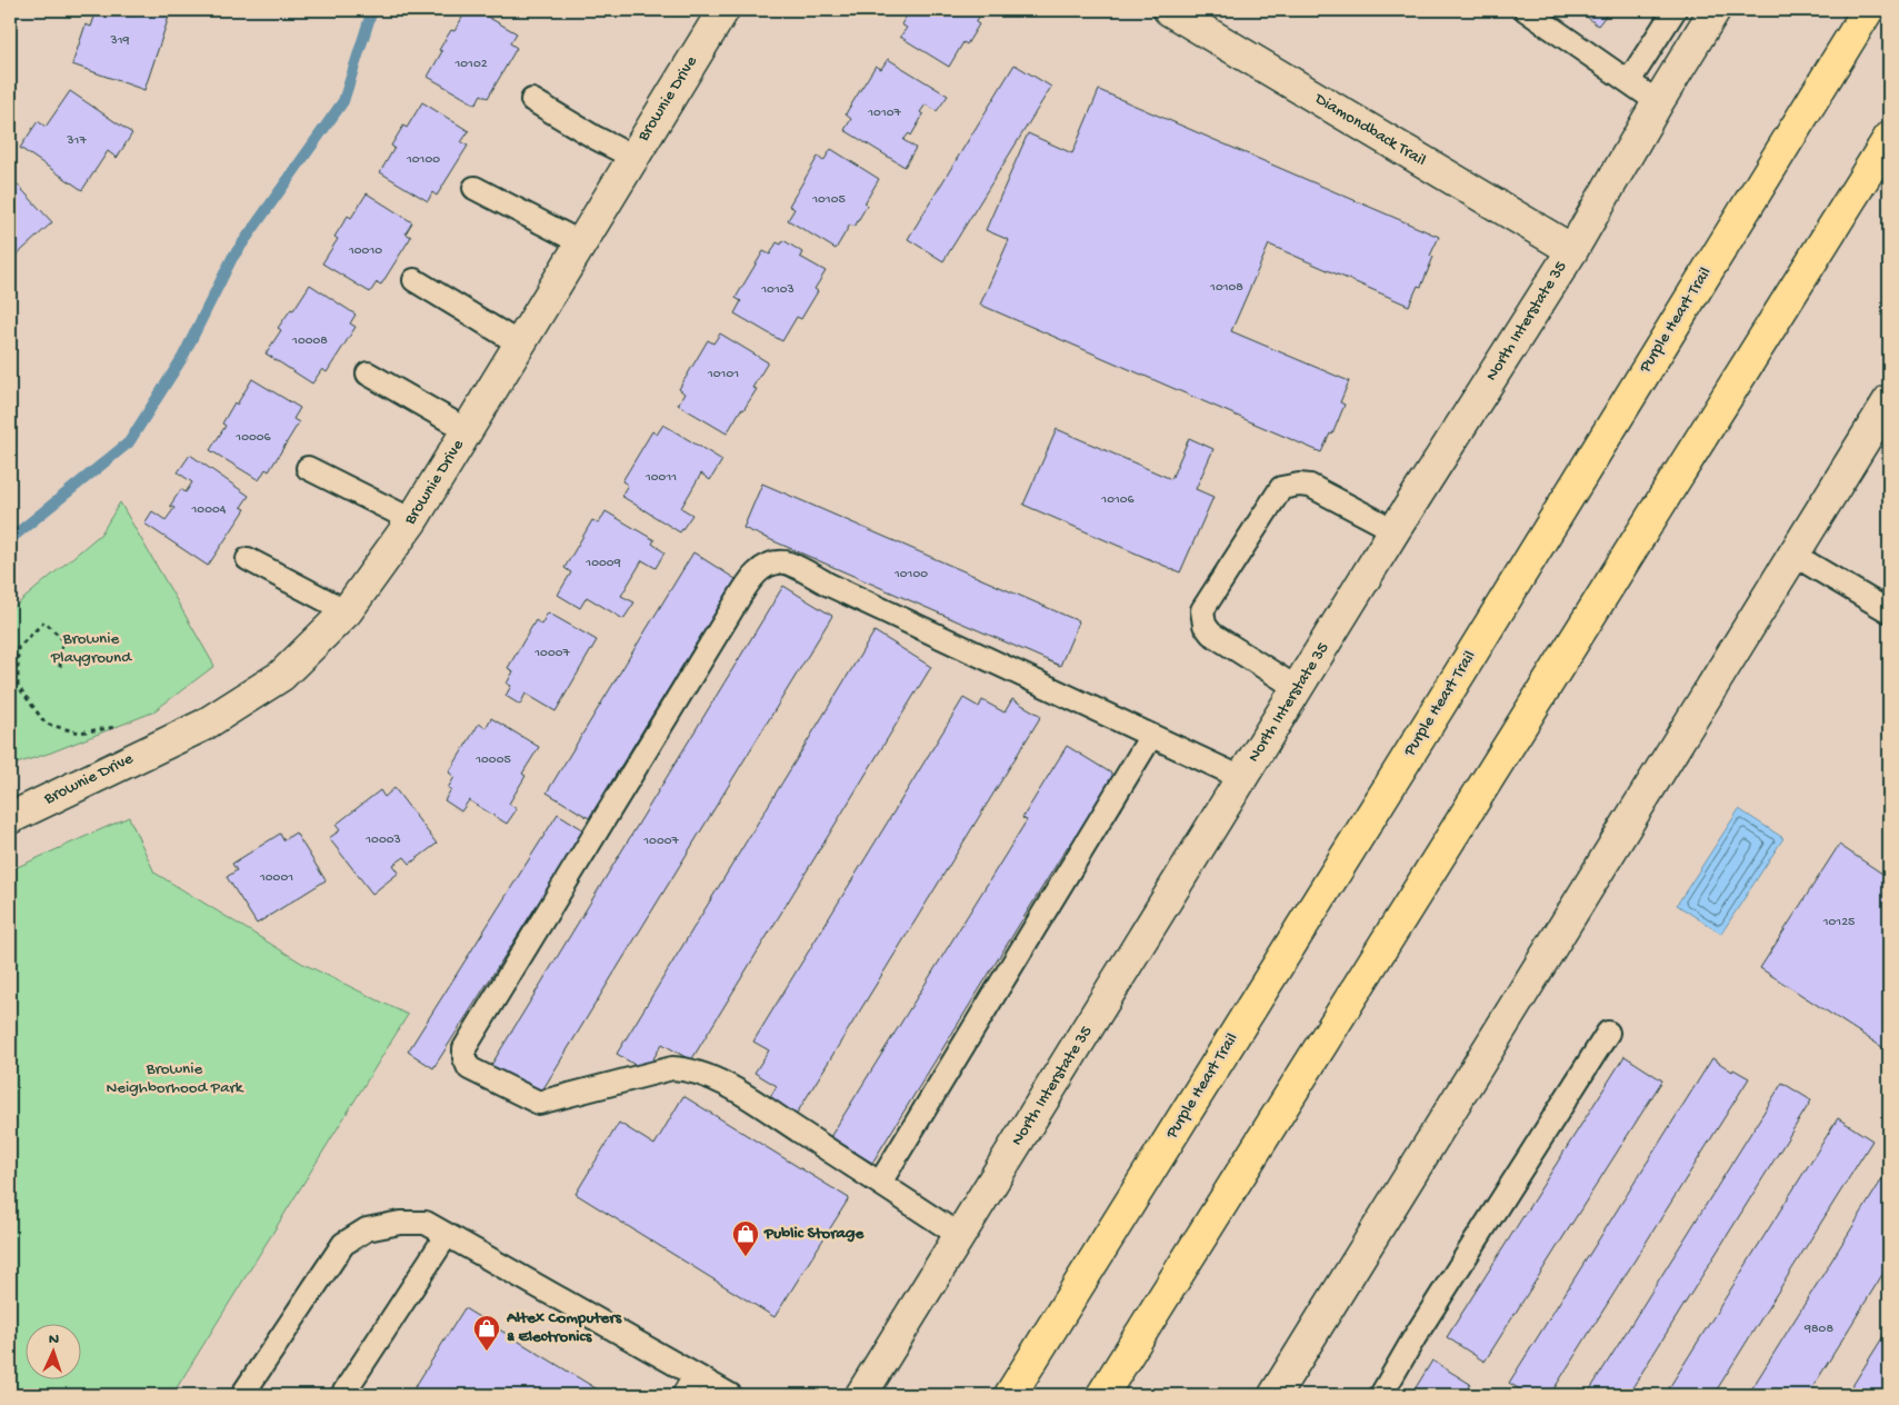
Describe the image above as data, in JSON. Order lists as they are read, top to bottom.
{
  "streets": {
    "highway": ["Purple Heart Trail"],
    "main road": ["Brownie Drive", "Diamondback Trail", "North Interstate 35"]
  },
  "crossings": [
    ["Diamondback Trail", "North Interstate 35"]
  ],
  "parks": ["Brownie Playground", "Brownie Neighborhood Park"],
  "places": {
    "shop": ["Public Storage", "Altex Computers & Electronics"]
  },
  "house_numbers": [
    "319",
    "10102",
    "10107",
    "317",
    "10100",
    "10105",
    "10010",
    "10108",
    "10103",
    "10008",
    "10101",
    "10006",
    "10011",
    "10106",
    "10004",
    "10009",
    "10100",
    "10007",
    "10005",
    "10003",
    "10007",
    "10001",
    "10125",
    "9808"
  ],
  "north": "top"
}
